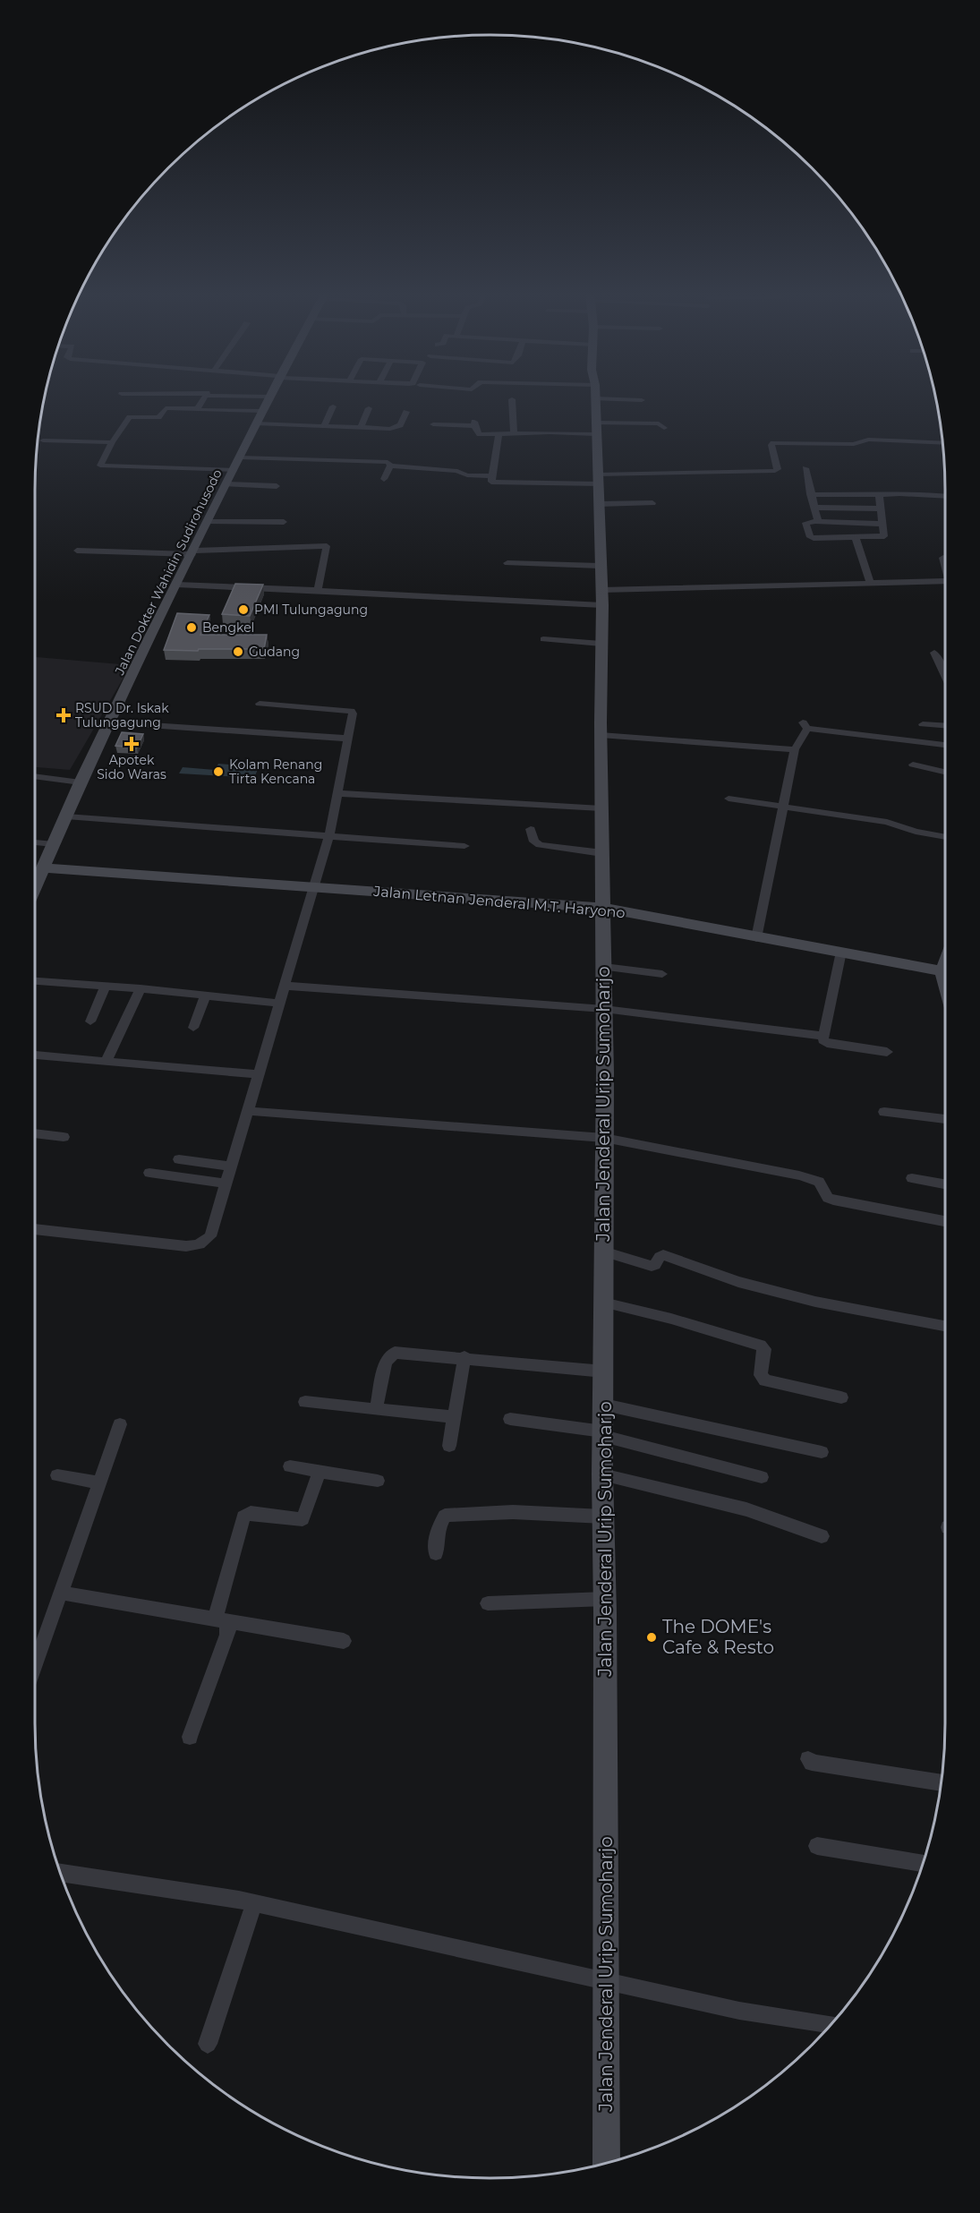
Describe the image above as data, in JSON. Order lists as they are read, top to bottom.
{
  "streets": {
    "street": ["Jalan Dokter Wahidin Sudirohusodo", "Jalan Letnan Jenderal M.T. Haryono", "Jalan Jenderal Urip Sumoharjo"]
  },
  "crossings": [
    ["Jalan Dokter Wahidin Sudirohusodo", "Jalan Letnan Jenderal M.T. Haryono"],
    ["Jalan Letnan Jenderal M.T. Haryono", "Jalan Jenderal Urip Sumoharjo"]
  ],
  "places": {
    "other": [
      "PMI Tulungagung",
      "Bengkel",
      "Gudang",
      "Kolam Renang Tirta Kencana",
      "The DOME's Cafe & Resto"
    ],
    "health": ["RSUD Dr. Iskak Tulungagung", "Apotek Sido Waras"]
  }
}
